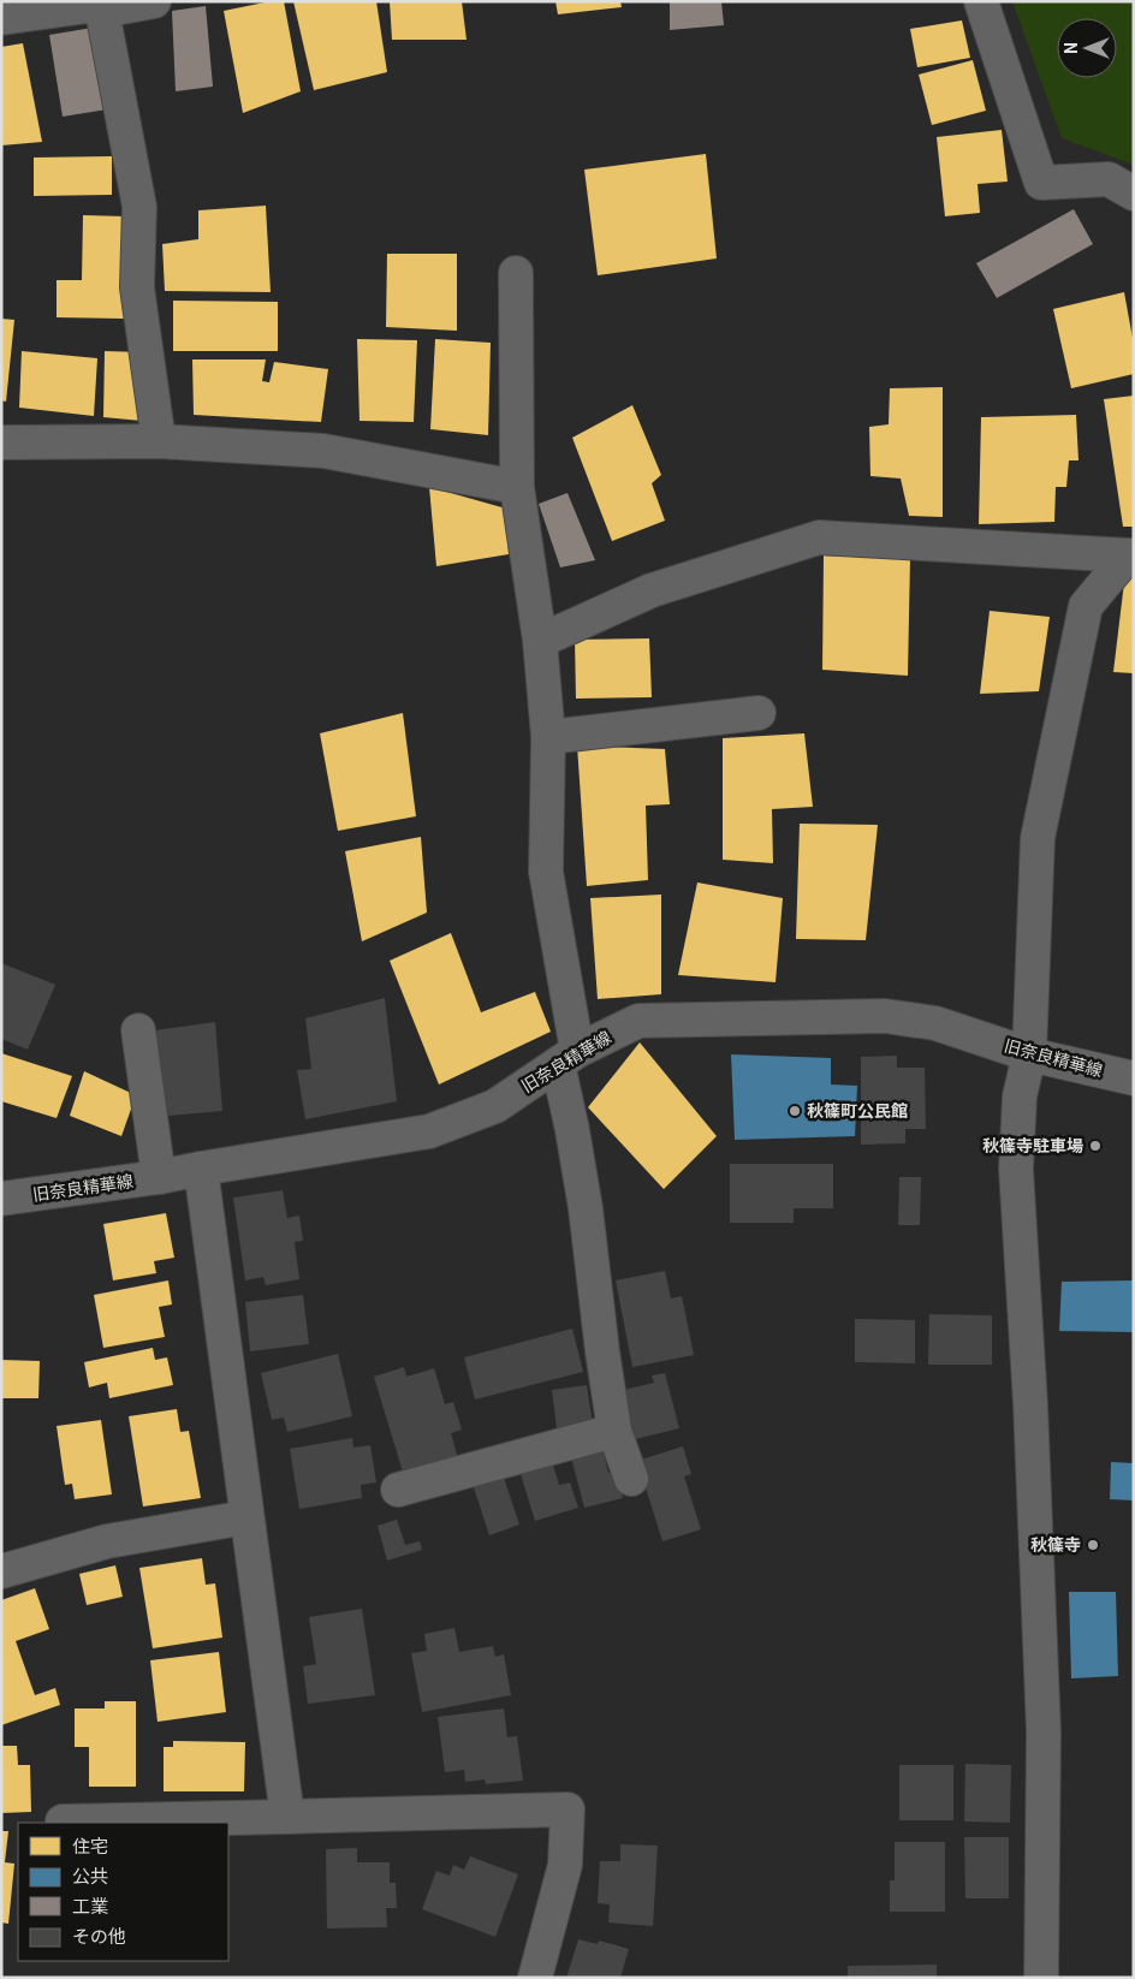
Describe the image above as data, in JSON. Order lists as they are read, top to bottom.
{
  "streets": {
    "street": ["旧奈良精華線"]
  },
  "places": ["秋篠町公民館", "秋篠寺駐車場", "秋篠寺"],
  "legend": [
    "住宅",
    "公共",
    "工業",
    "その他"
  ],
  "north": "left"
}
